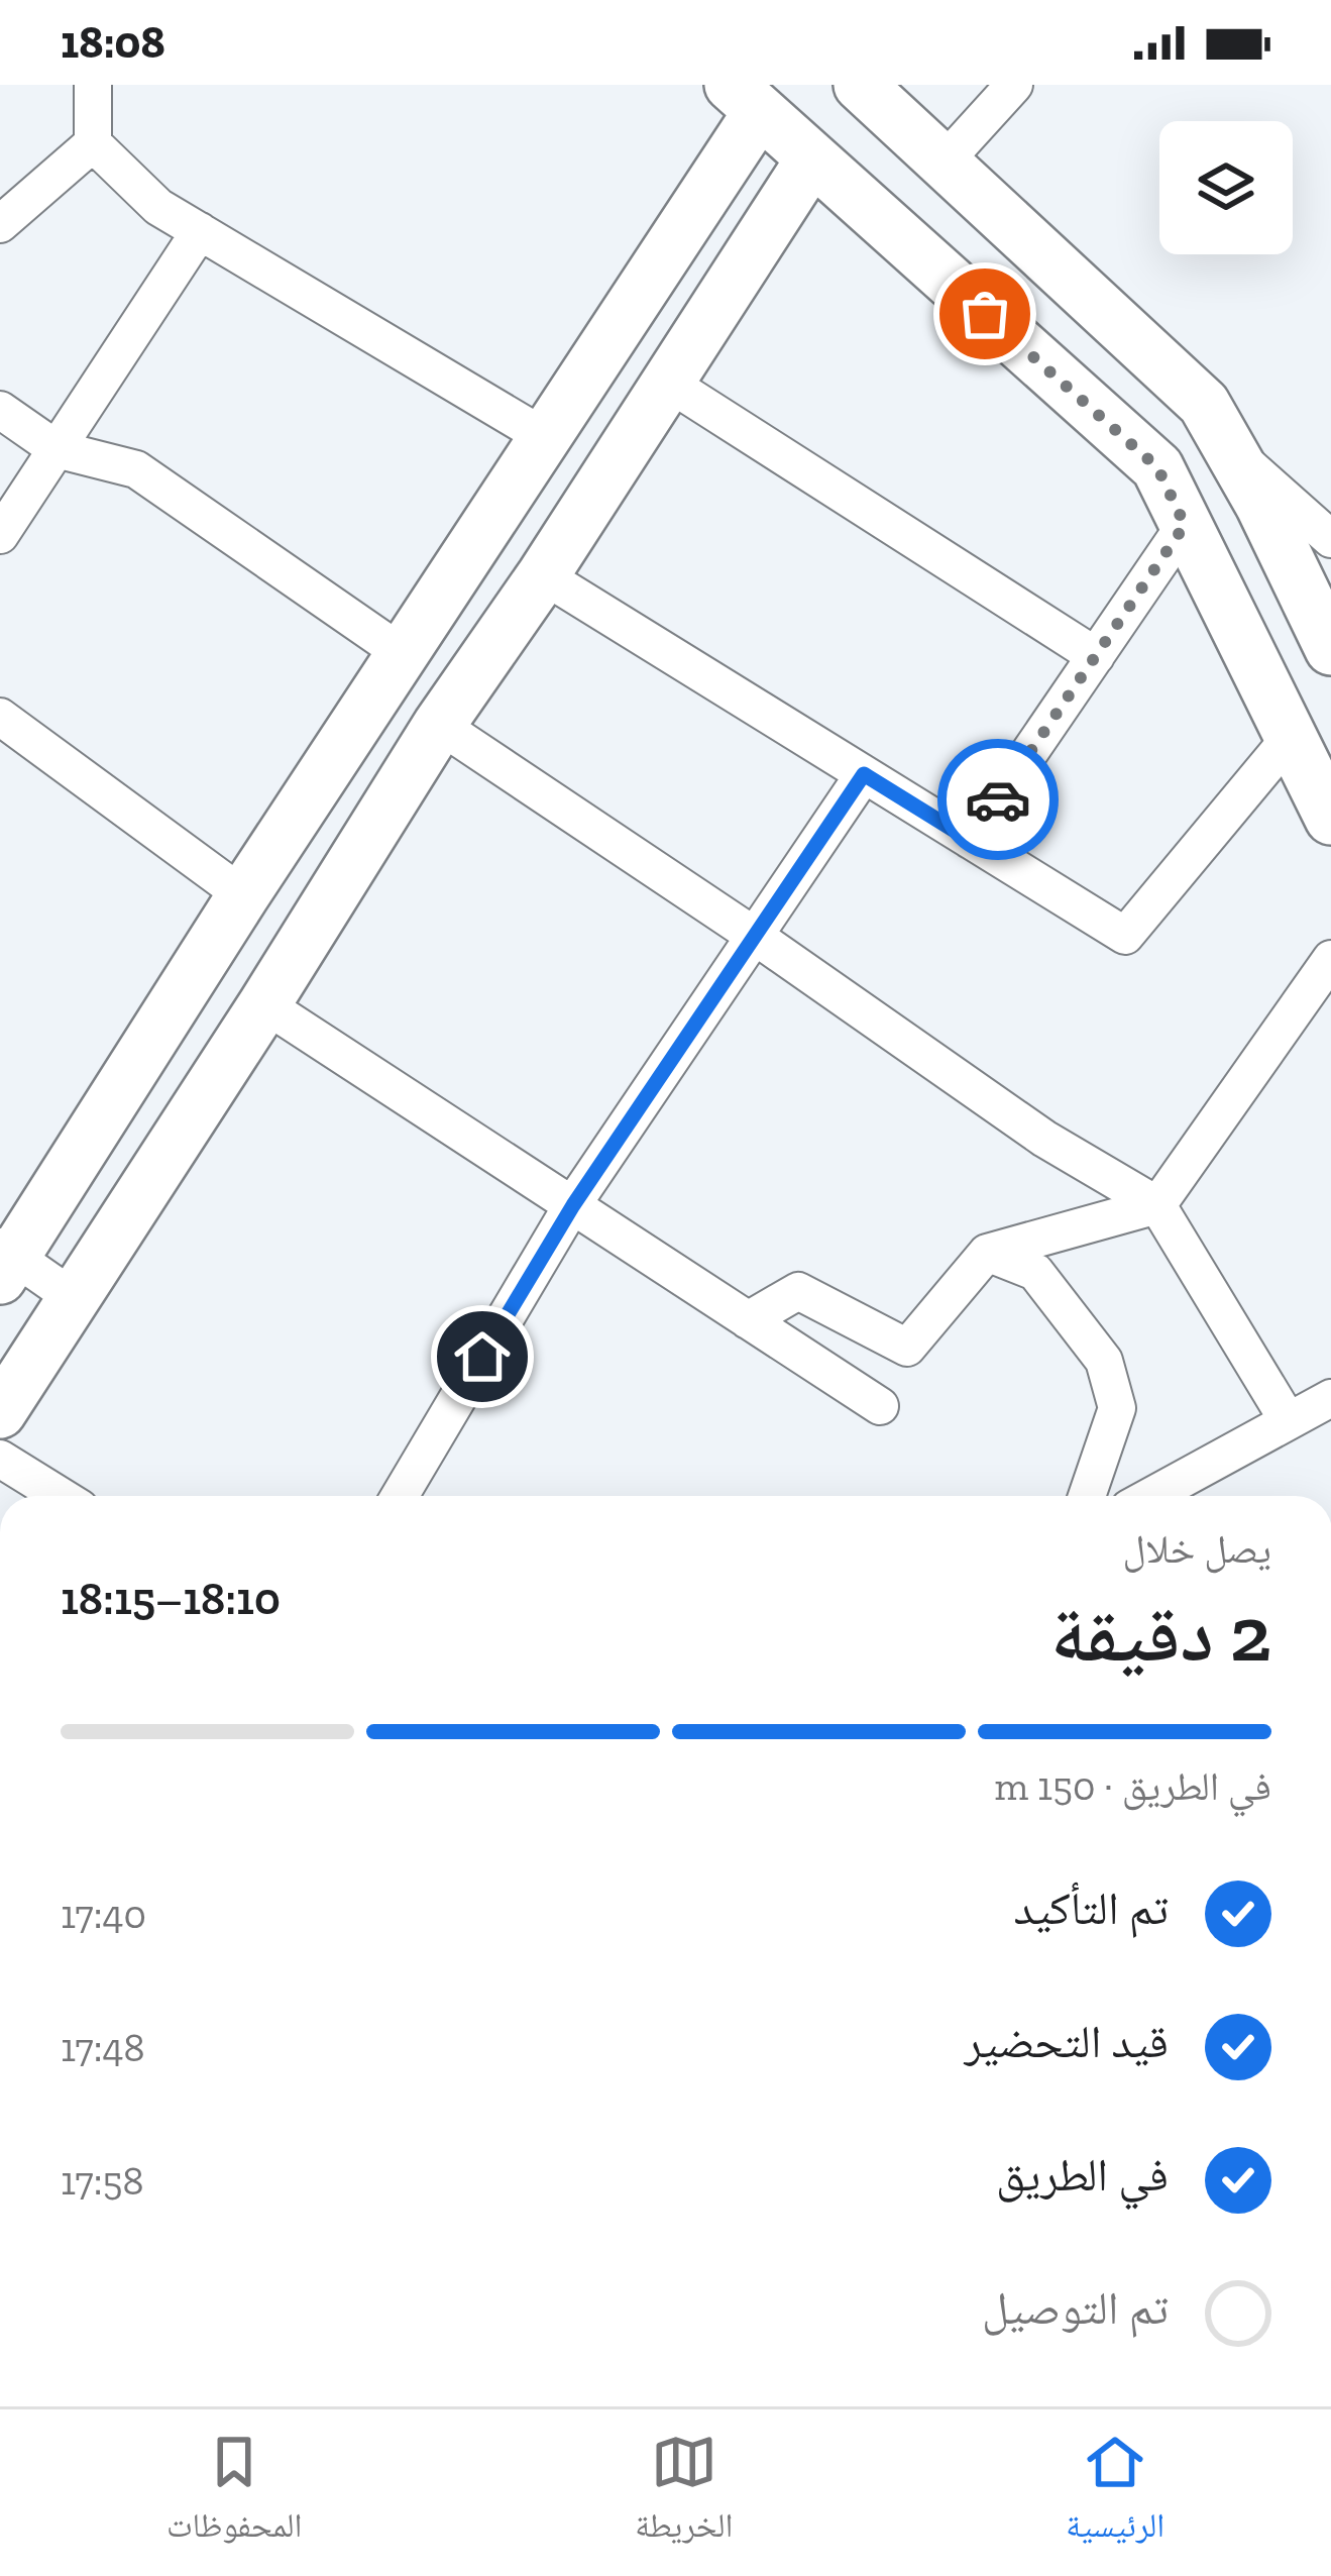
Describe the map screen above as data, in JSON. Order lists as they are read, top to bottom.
{
  "page": {
    "status": "18:08",
    "heading": ["2 دقيقة", "يصل خلال", "18:10–18:15"],
    "bar": "في الطريق · 150 m",
    "list": [
      ["تم التأكيد", "17:40"],
      ["قيد التحضير", "17:48"],
      ["في الطريق", "17:58"],
      "تم التوصيل"
    ],
    "tabs": ["الرئيسية", "الخريطة", "المحفوظات"]
  }
}
